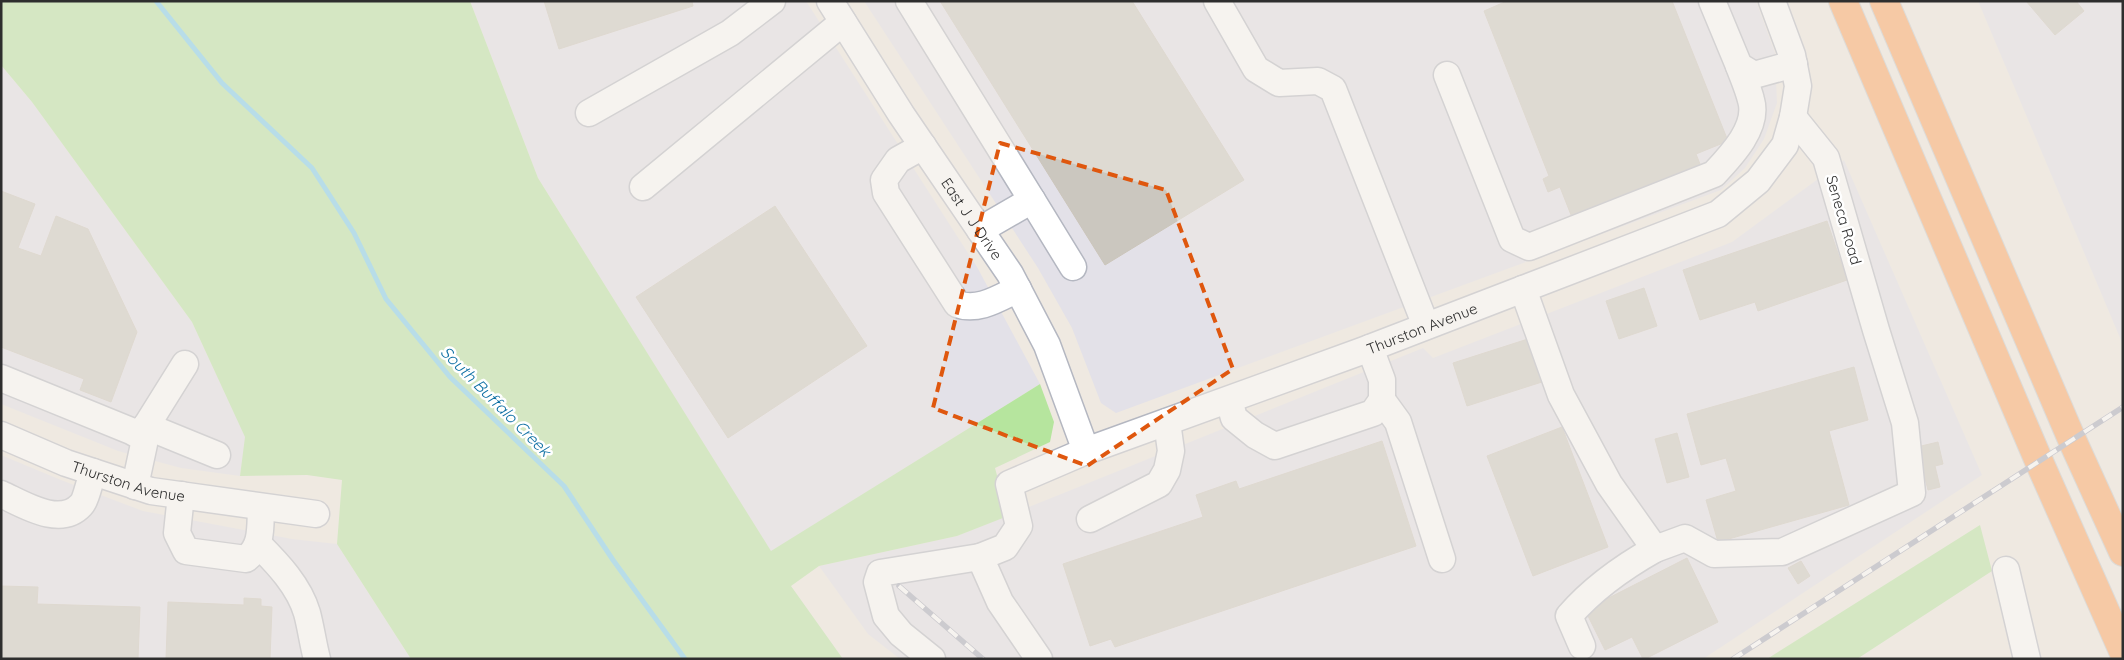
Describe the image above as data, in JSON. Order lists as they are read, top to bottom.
{
  "streets": {
    "street": ["East J J Drive", "Seneca Road", "Thurston Avenue"]
  },
  "crossings": [
    ["East J J Drive", "Thurston Avenue"],
    ["Seneca Road", "Thurston Avenue"]
  ],
  "water": ["South Buffalo Creek"]
}
